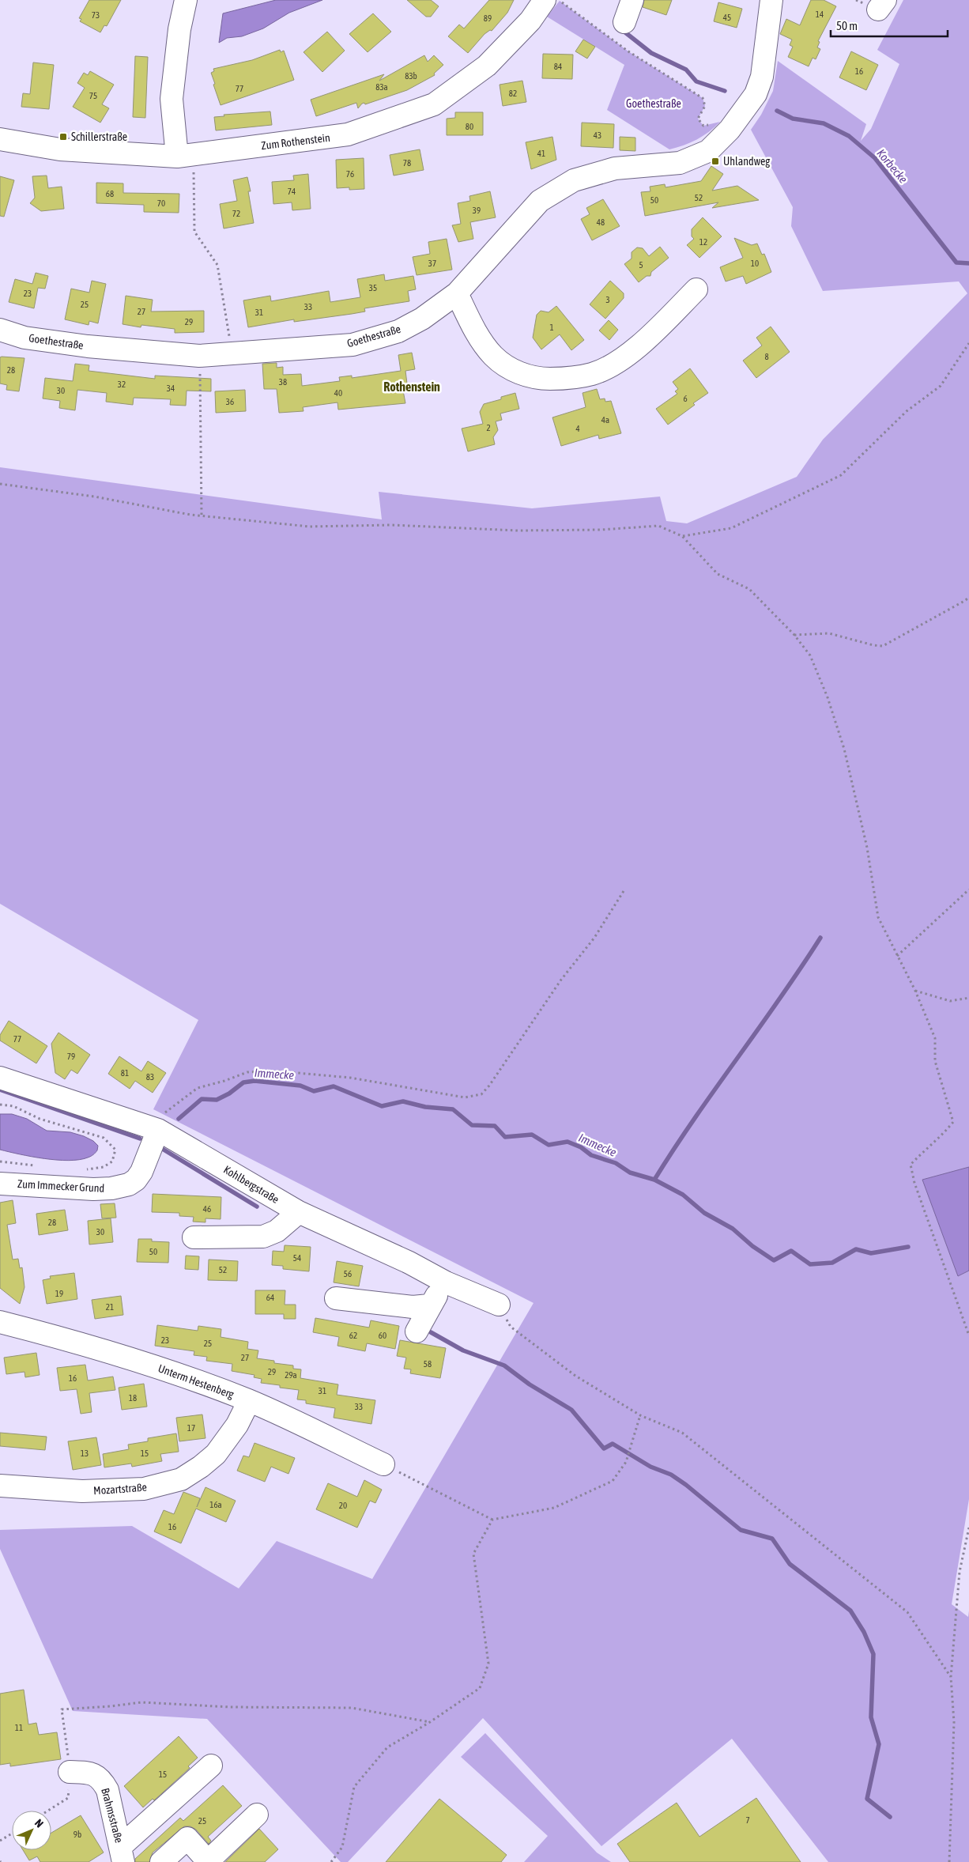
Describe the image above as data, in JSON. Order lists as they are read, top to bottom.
{
  "streets": {
    "street": [
      "Zum Rothenstein",
      "Goethestraße",
      "Kohlbergstraße",
      "Zum Immecker Grund",
      "Unterm Hestenberg",
      "Mozartstraße",
      "Brahmsstraße"
    ]
  },
  "crossings": [
    ["Kohlbergstraße", "Zum Immecker Grund"],
    ["Unterm Hestenberg", "Mozartstraße"]
  ],
  "districts": ["Rothenstein"],
  "water": ["Korbecke", "Immecke"],
  "parks": ["Goethestraße"],
  "places": {
    "transit": ["Schillerstraße", "Uhlandweg"]
  },
  "house_numbers": [
    "14",
    "73",
    "45",
    "89",
    "84",
    "16",
    "83b",
    "83a",
    "77",
    "82",
    "75",
    "80",
    "43",
    "41",
    "78",
    "76",
    "74",
    "68",
    "52",
    "50",
    "70",
    "39",
    "72",
    "48",
    "12",
    "37",
    "10",
    "5",
    "35",
    "23",
    "3",
    "25",
    "33",
    "27",
    "31",
    "29",
    "1",
    "8",
    "28",
    "38",
    "32",
    "34",
    "30",
    "40",
    "6",
    "36",
    "4a",
    "2",
    "4",
    "77",
    "79",
    "81",
    "83",
    "46",
    "28",
    "30",
    "50",
    "54",
    "52",
    "56",
    "19",
    "64",
    "21",
    "62",
    "60",
    "23",
    "25",
    "27",
    "58",
    "29",
    "29a",
    "16",
    "31",
    "18",
    "33",
    "17",
    "13",
    "15",
    "16a",
    "20",
    "16",
    "11",
    "15",
    "7",
    "25",
    "9b"
  ],
  "scale_bar": "50 m",
  "north": "top right"
}
